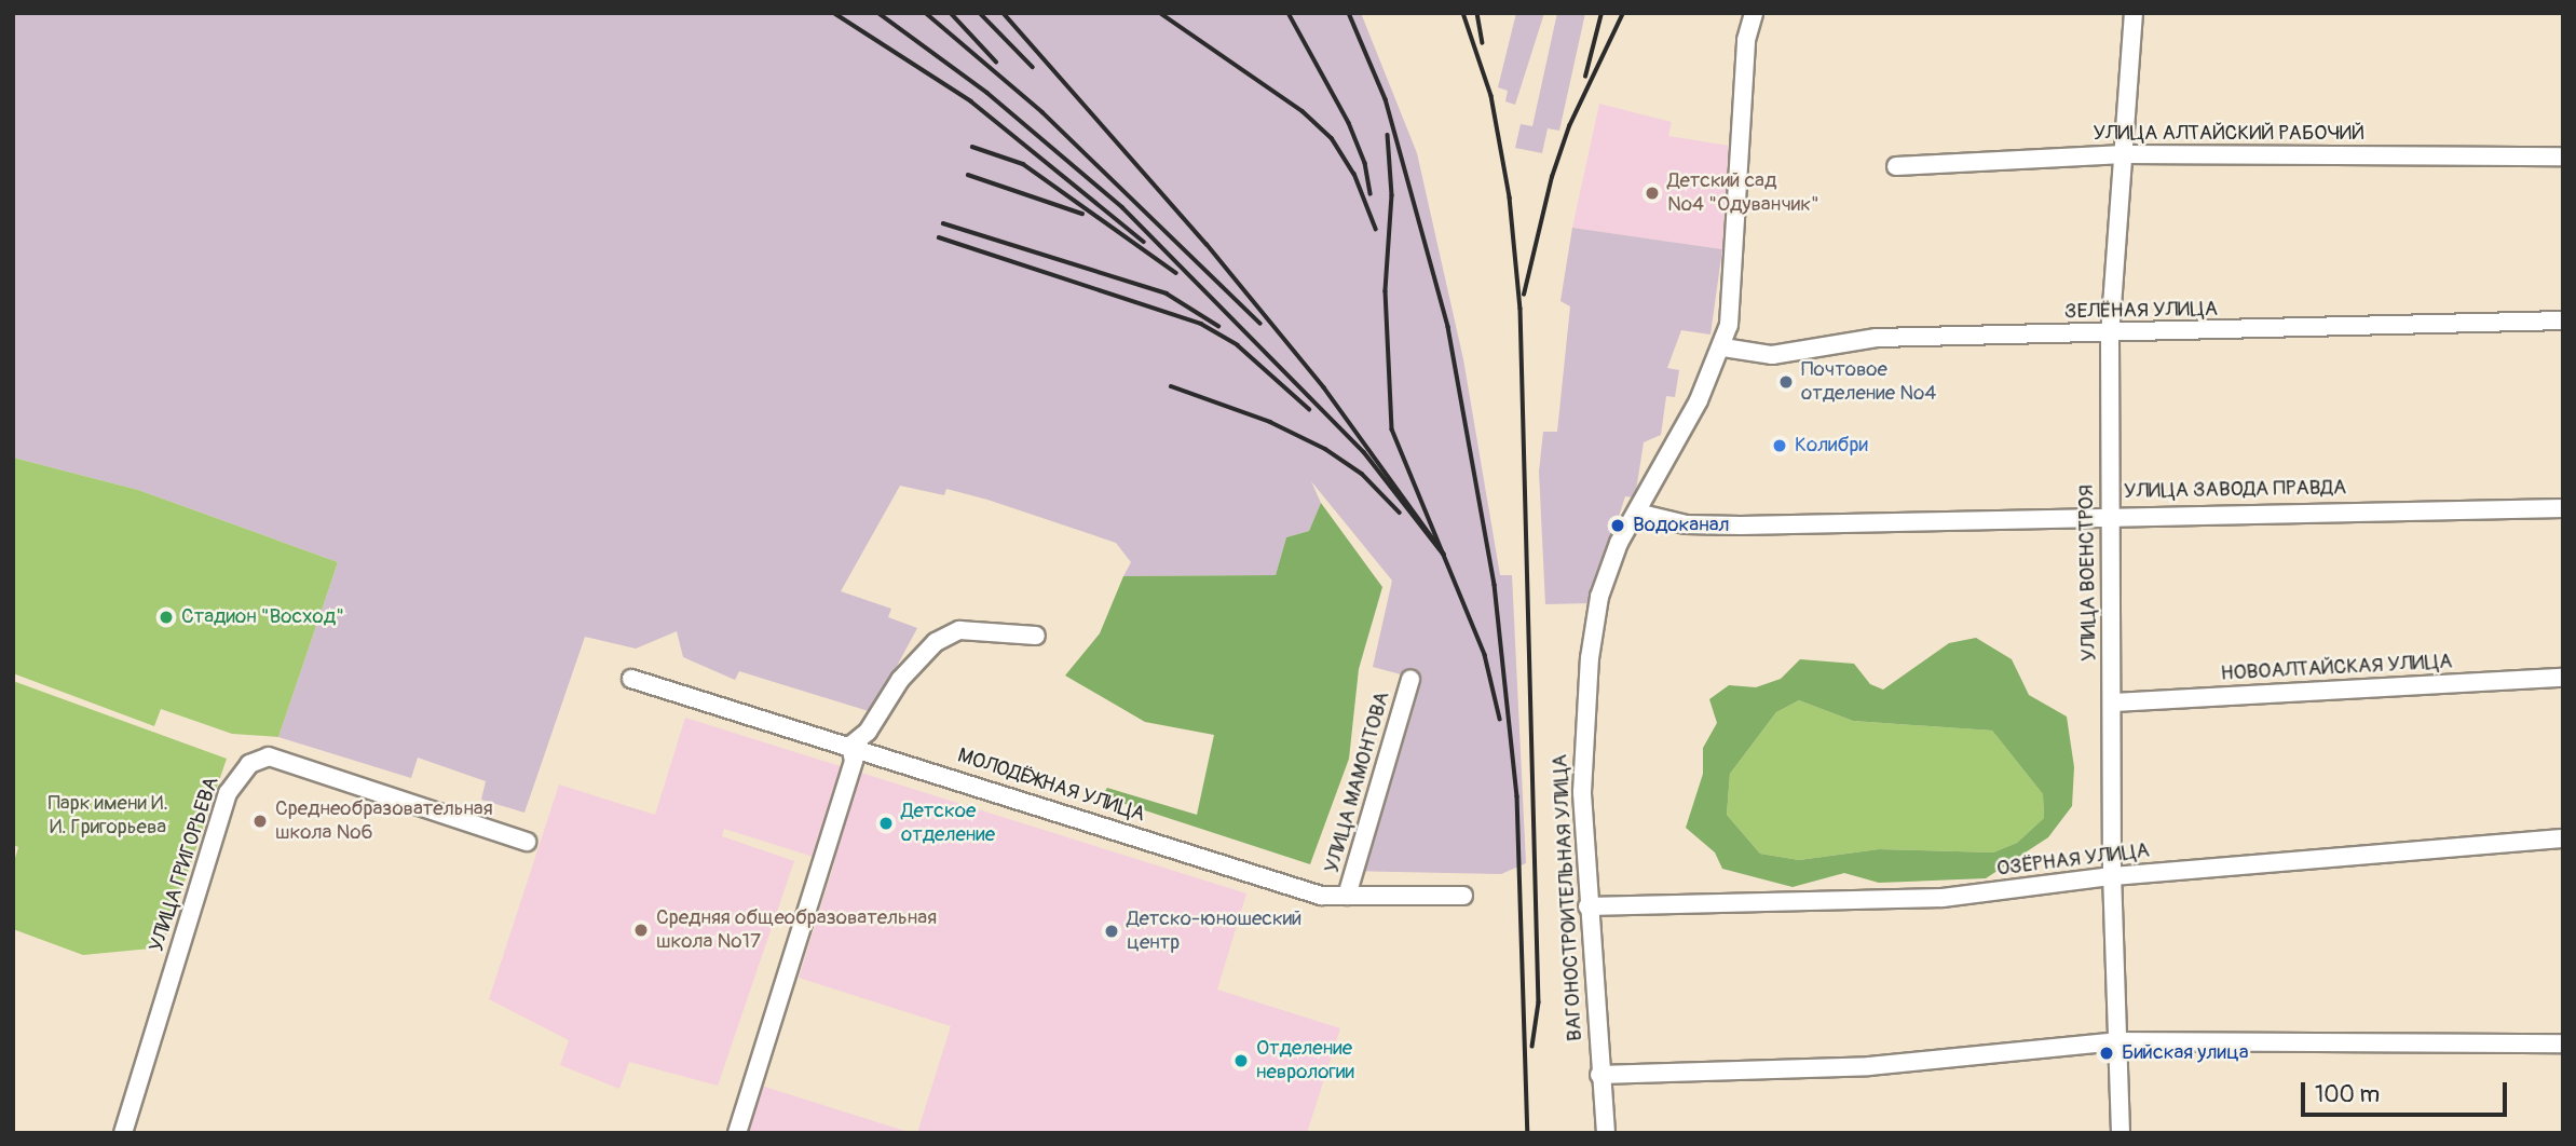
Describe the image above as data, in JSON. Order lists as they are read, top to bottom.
{
  "streets": {
    "street": [
      "УЛИЦА АЛТАЙСКИЙ РАБОЧИЙ",
      "ЗЕЛЁНАЯ УЛИЦА",
      "УЛИЦА ЗАВОДА ПРАВДА",
      "УЛИЦА ВОЕНСТРОЯ",
      "НОВОАЛТАЙСКАЯ УЛИЦА",
      "УЛИЦА МАМОНТОВА",
      "МОЛОДЁЖНАЯ УЛИЦА",
      "ОЗЁРНАЯ УЛИЦА",
      "УЛИЦА ГРИГОРЬЕВА",
      "ВАГОНОСТРОИТЕЛЬНАЯ УЛИЦА"
    ]
  },
  "crossings": [
    ["УЛИЦА АЛТАЙСКИЙ РАБОЧИЙ", "УЛИЦА ВОЕНСТРОЯ"],
    ["ЗЕЛЁНАЯ УЛИЦА", "УЛИЦА ВОЕНСТРОЯ"],
    ["ЗЕЛЁНАЯ УЛИЦА", "ВАГОНОСТРОИТЕЛЬНАЯ УЛИЦА"],
    ["УЛИЦА ЗАВОДА ПРАВДА", "УЛИЦА ВОЕНСТРОЯ"],
    ["УЛИЦА ЗАВОДА ПРАВДА", "ВАГОНОСТРОИТЕЛЬНАЯ УЛИЦА"],
    ["УЛИЦА ВОЕНСТРОЯ", "НОВОАЛТАЙСКАЯ УЛИЦА"],
    ["УЛИЦА ВОЕНСТРОЯ", "ОЗЁРНАЯ УЛИЦА"],
    ["УЛИЦА МАМОНТОВА", "МОЛОДЁЖНАЯ УЛИЦА"],
    ["ОЗЁРНАЯ УЛИЦА", "ВАГОНОСТРОИТЕЛЬНАЯ УЛИЦА"]
  ],
  "parks": ["Парк имени И. И. Григорьева"],
  "places": [
    "Детский сад №4 \"Одуванчик\"",
    "Почтовое отделение №4",
    "Колибри",
    "Водоканал",
    "Стадион \"Восход\"",
    "Среднеобразовательная школа №6",
    "Детское отделение",
    "Средняя общеобразовательная школа №17",
    "Детско-юношеский центр",
    "Бийская улица",
    "Отделение неврологии"
  ],
  "scale_bar": "100 m"
}
